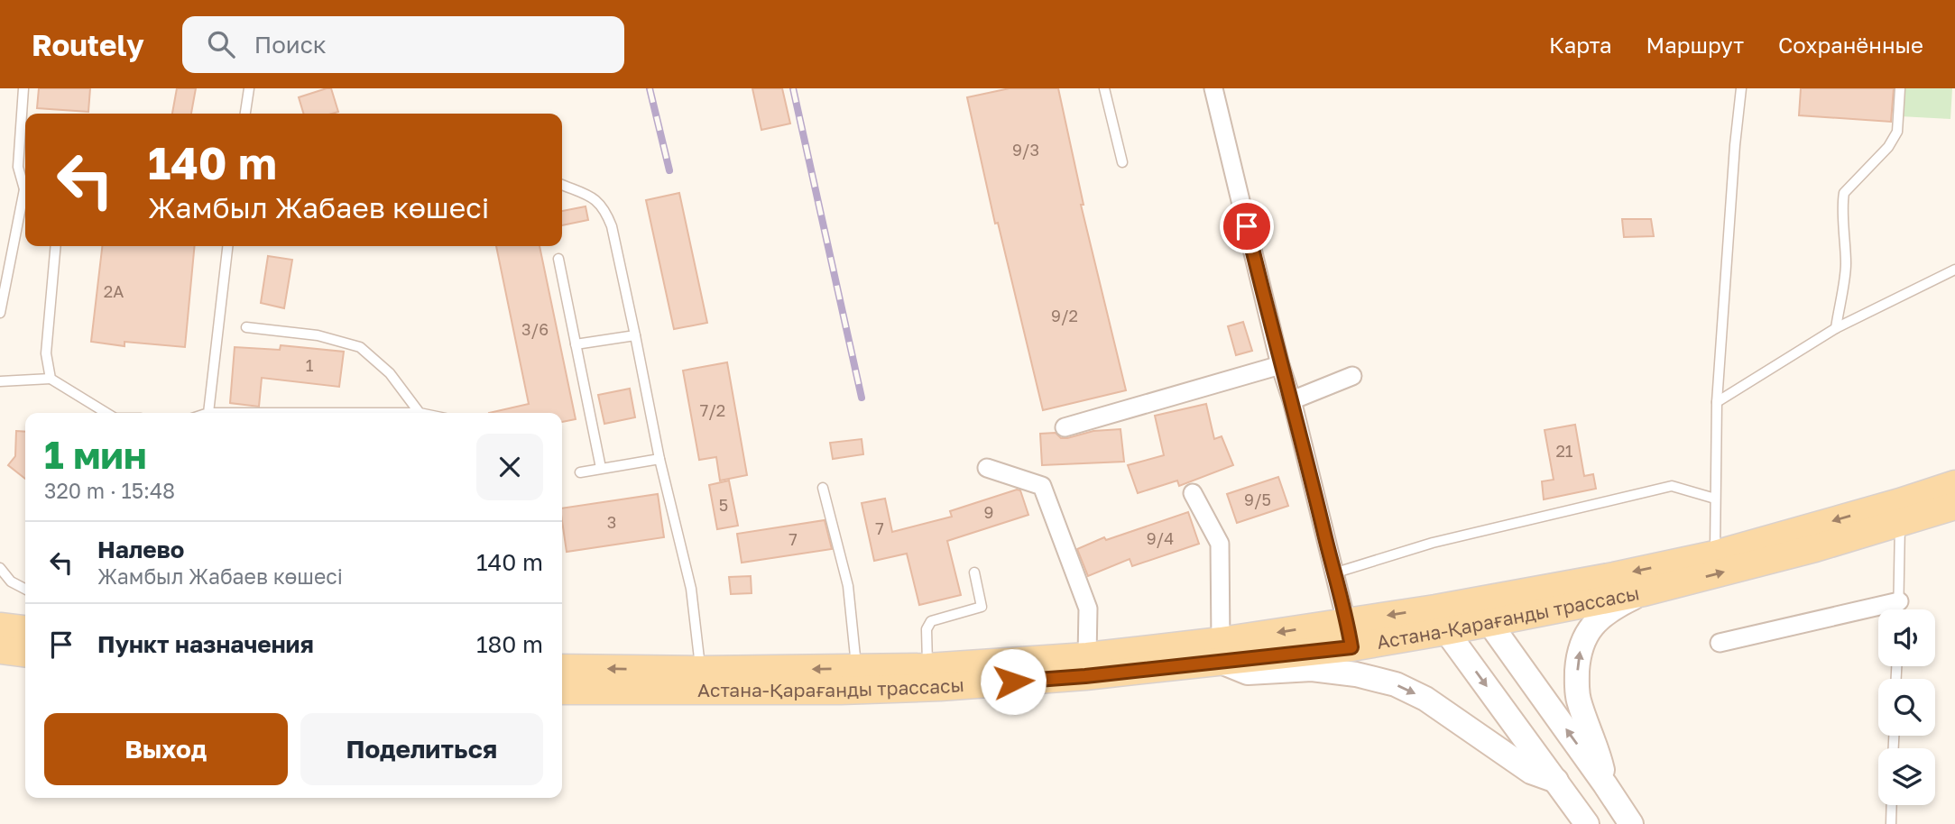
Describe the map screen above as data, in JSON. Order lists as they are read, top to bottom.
{
  "streets": {
    "main road": ["Астана-Қарағанды трассасы"]
  },
  "house_numbers": [
    "9/3",
    "2А",
    "9/2",
    "3/6",
    "1",
    "7/2",
    "21",
    "9/5",
    "5",
    "9",
    "3",
    "7",
    "9/4",
    "7"
  ],
  "page": {
    "header": "Routely",
    "search": "Поиск",
    "nav": ["Карта", "Маршрут", "Сохранённые"],
    "turn": ["140 m", "Жамбыл Жабаев көшесі"],
    "heading": ["1 мин", "320 m · 15:48"],
    "list": [
      {
        "name": "Налево",
        "note": "Жамбыл Жабаев көшесі",
        "value": "140 m"
      },
      {
        "name": "Пункт назначения",
        "value": "180 m"
      }
    ],
    "buttons": ["Выход", "Поделиться"]
  }
}
